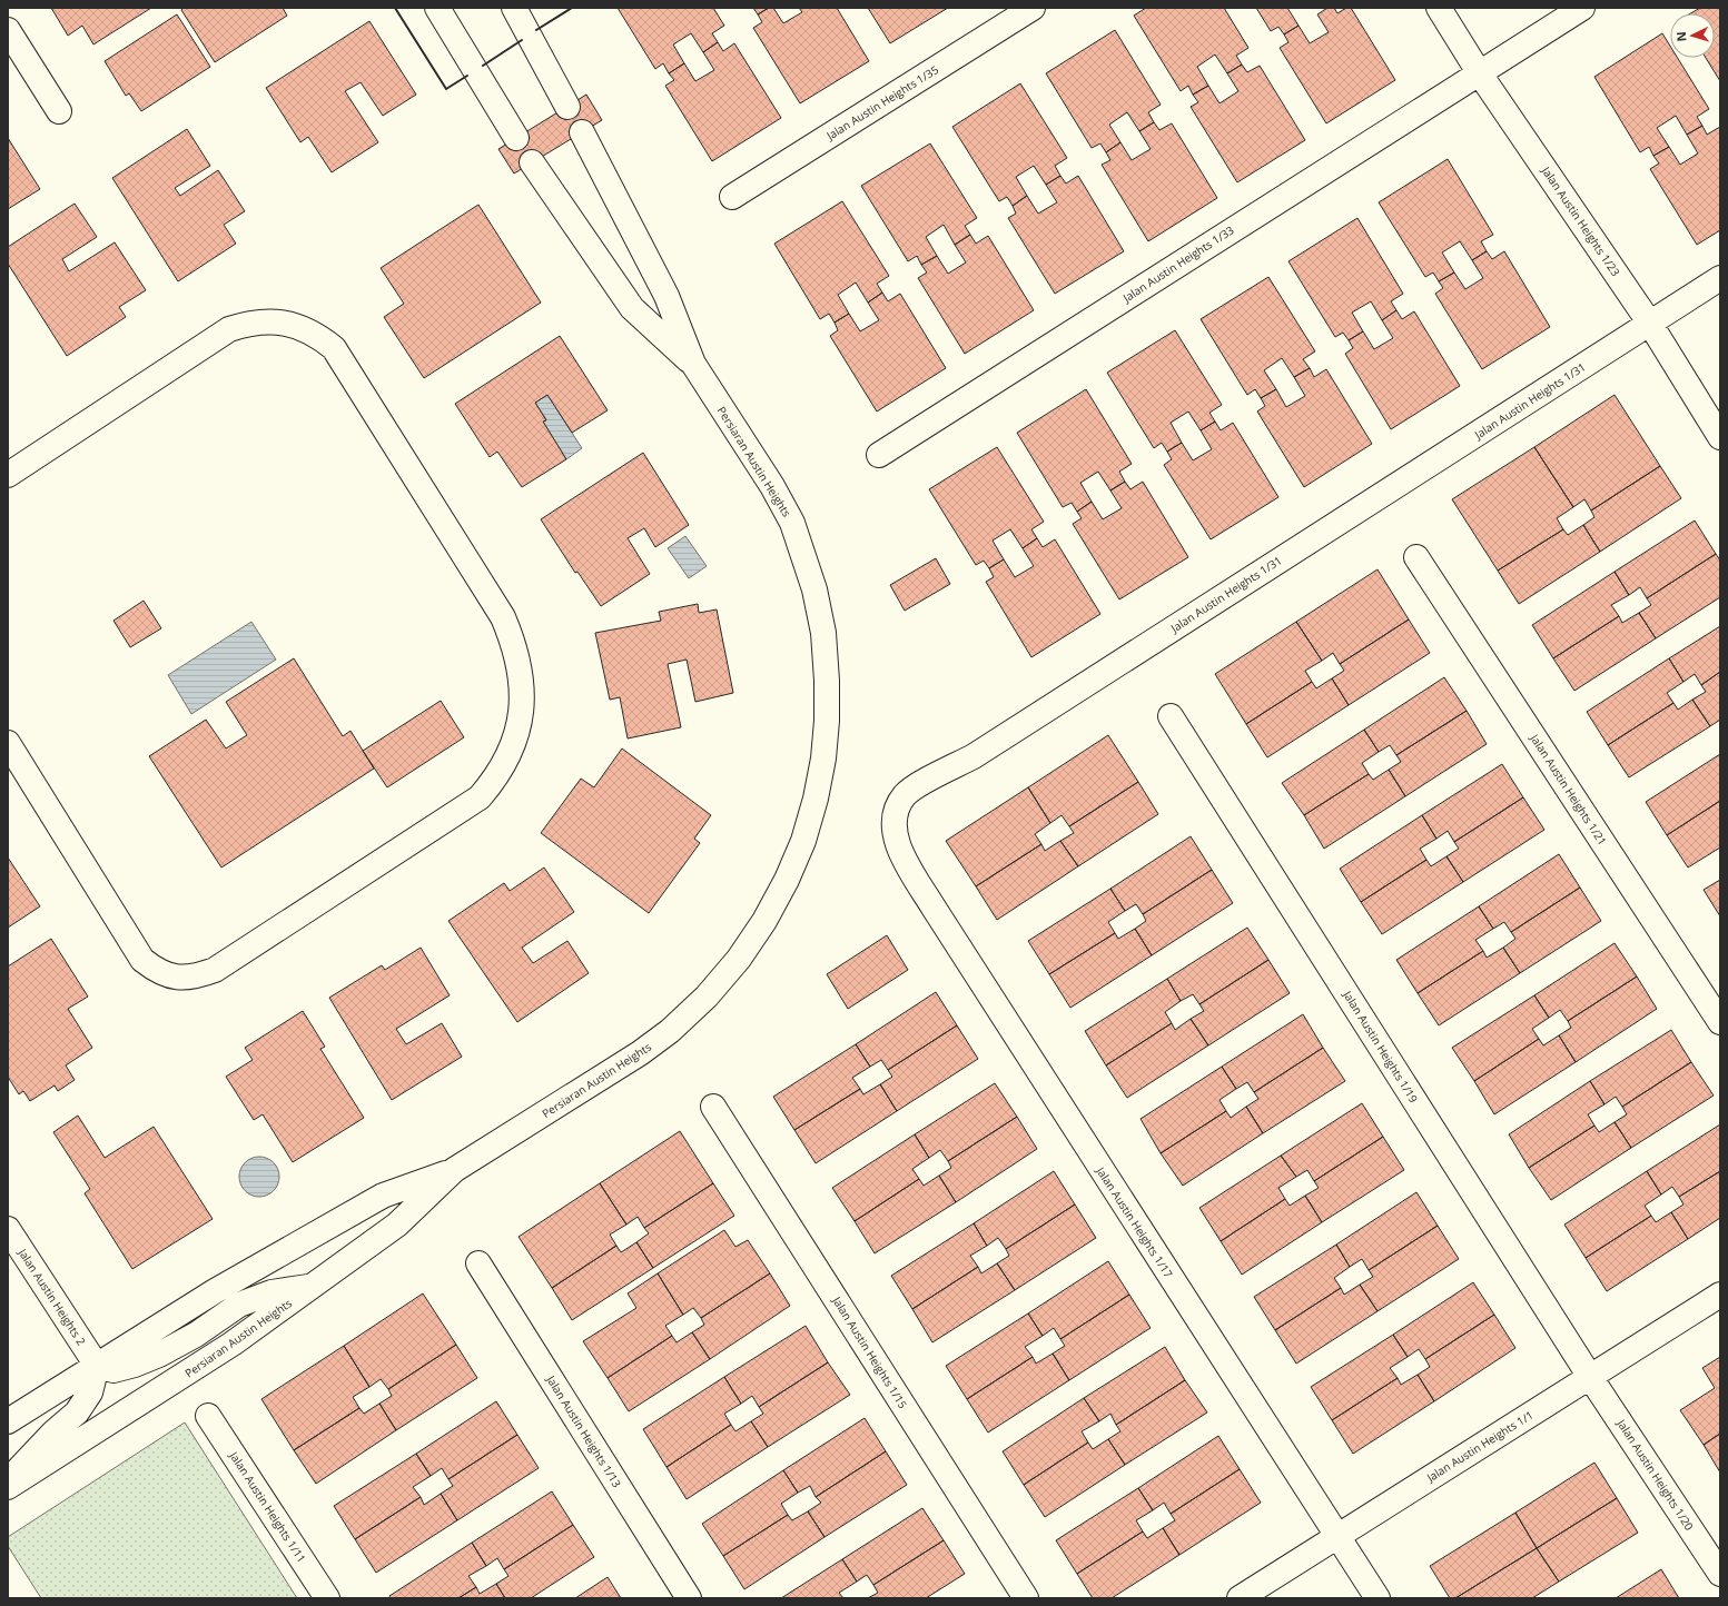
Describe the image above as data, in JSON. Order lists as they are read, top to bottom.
{
  "streets": {
    "street": [
      "Jalan Austin Heights 1/35",
      "Jalan Austin Heights 1/23",
      "Jalan Austin Heights 1/33",
      "Jalan Austin Heights 1/31",
      "Persiaran Austin Heights",
      "Jalan Austin Heights 1/21",
      "Jalan Austin Heights 1/19",
      "Jalan Austin Heights 1/17",
      "Jalan Austin Heights 2",
      "Jalan Austin Heights 1/15",
      "Jalan Austin Heights 1/13",
      "Jalan Austin Heights 1/1",
      "Jalan Austin Heights 1/20",
      "Jalan Austin Heights 1/11"
    ]
  },
  "crossings": [
    ["Jalan Austin Heights 1/23", "Jalan Austin Heights 1/33"],
    ["Jalan Austin Heights 1/23", "Jalan Austin Heights 1/31"],
    ["Jalan Austin Heights 1/31", "Jalan Austin Heights 1/17"],
    ["Persiaran Austin Heights", "Jalan Austin Heights 2"],
    ["Jalan Austin Heights 1/19", "Jalan Austin Heights 1/1"],
    ["Jalan Austin Heights 1/19", "Jalan Austin Heights 1/20"],
    ["Jalan Austin Heights 1/17", "Jalan Austin Heights 1/1"],
    ["Jalan Austin Heights 1/1", "Jalan Austin Heights 1/20"]
  ],
  "north": "left"
}
